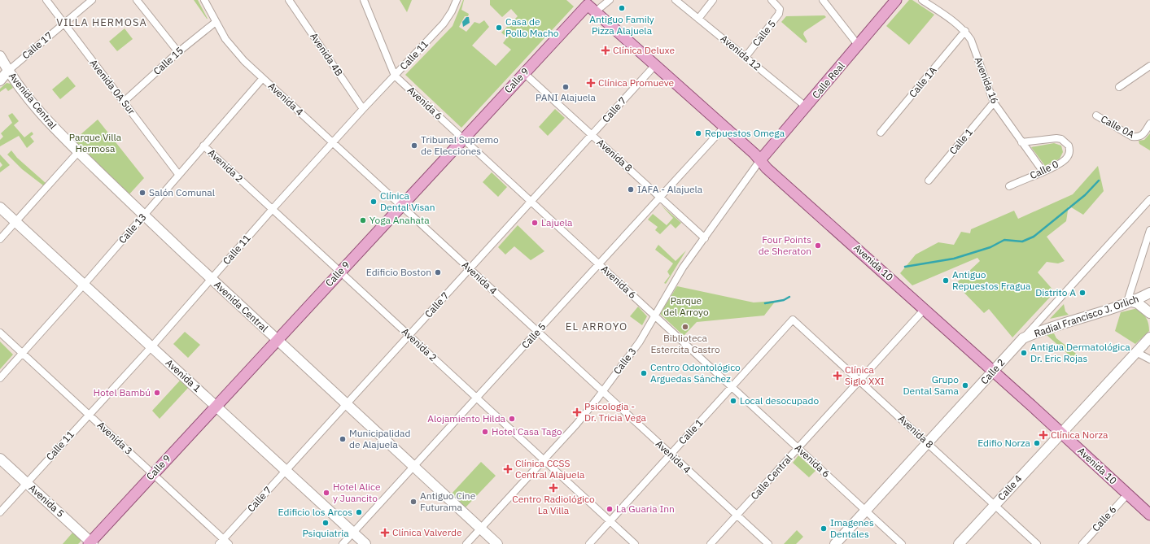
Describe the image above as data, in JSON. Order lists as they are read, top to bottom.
{
  "streets": {
    "main road": [
      "Calle 17",
      "Calle 9",
      "Calle Real",
      "Avenida Central",
      "Avenida 10",
      "Radial Francisco J. Orlich",
      "Calle 2",
      "Avenida 1",
      "Calle 4",
      "Avenida 5"
    ],
    "street": [
      "Calle 5",
      "Avenida 12",
      "Avenida 4B",
      "Calle 11",
      "Calle 15",
      "Avenida 16",
      "Calle 1A",
      "Avenida 0A Sur",
      "Avenida 4",
      "Avenida 6",
      "Calle 7",
      "Calle 0A",
      "Calle 1",
      "Avenida 8",
      "Avenida 2",
      "Calle 0",
      "Calle 13",
      "Calle 3",
      "Avenida 3",
      "Calle Central",
      "Calle 6"
    ]
  },
  "crossings": [
    ["Calle 5", "Avenida 12"],
    ["Calle 5", "Avenida 4"],
    ["Calle 5", "Avenida Central"],
    ["Calle 5", "Avenida 6"],
    ["Calle 5", "Avenida 8"],
    ["Calle 5", "Avenida 2"],
    ["Calle 5", "Avenida 10"],
    ["Calle 5", "Avenida 1"],
    ["Calle 17", "Avenida 0A Sur"],
    ["Calle 17", "Avenida Central"],
    ["Avenida 12", "Calle Real"],
    ["Avenida 4B", "Calle 11"],
    ["Calle 11", "Avenida 4"],
    ["Calle 11", "Avenida Central"],
    ["Calle 11", "Avenida 6"],
    ["Calle 11", "Avenida 2"],
    ["Calle 11", "Avenida 1"],
    ["Calle 11", "Avenida 3"],
    ["Calle 11", "Avenida 5"],
    ["Calle 15", "Avenida 0A Sur"],
    ["Calle 15", "Avenida 4"],
    ["Calle 9", "Avenida 4"],
    ["Calle 9", "Avenida Central"],
    ["Calle 9", "Avenida 6"],
    ["Calle 9", "Avenida 8"],
    ["Calle 9", "Avenida 2"],
    ["Calle 9", "Avenida 10"],
    ["Calle 9", "Avenida 1"],
    ["Calle 9", "Avenida 3"],
    ["Calle 9", "Avenida 5"],
    ["Calle Real", "Avenida 10"],
    ["Calle Real", "Calle 3"],
    ["Avenida 16", "Calle 1A"],
    ["Avenida 16", "Calle 1"],
    ["Avenida 16", "Calle 0"],
    ["Avenida 0A Sur", "Calle 13"],
    ["Avenida 4", "Calle 7"],
    ["Avenida 4", "Calle 1"],
    ["Avenida 4", "Calle 13"],
    ["Avenida 4", "Calle 3"],
    ["Avenida 4", "Calle Central"],
    ["Avenida Central", "Calle 7"],
    ["Avenida Central", "Calle 13"],
    ["Avenida Central", "Calle 3"],
    ["Avenida 6", "Calle 7"],
    ["Avenida 6", "Calle 1"],
    ["Avenida 6", "Calle 3"],
    ["Avenida 6", "Calle 2"],
    ["Avenida 6", "Calle Central"],
    ["Calle 7", "Avenida 8"],
    ["Calle 7", "Avenida 2"],
    ["Calle 7", "Avenida 10"],
    ["Calle 7", "Avenida 1"],
    ["Calle 7", "Avenida 3"],
    ["Calle 1", "Avenida 8"],
    ["Calle 1", "Avenida 2"],
    ["Avenida 8", "Calle 3"],
    ["Avenida 8", "Calle 2"],
    ["Avenida 8", "Calle Central"],
    ["Avenida 8", "Calle 4"],
    ["Avenida 2", "Calle 13"],
    ["Avenida 2", "Calle 3"],
    ["Calle 13", "Avenida 1"],
    ["Calle 13", "Avenida 3"],
    ["Avenida 10", "Calle 3"],
    ["Avenida 10", "Calle 2"],
    ["Avenida 10", "Calle Central"],
    ["Avenida 10", "Calle 4"],
    ["Avenida 10", "Calle 6"],
    ["Radial Francisco J. Orlich", "Calle 2"]
  ],
  "districts": ["VILLA HERMOSA", "EL ARROYO"],
  "parks": ["Parque Villa Hermosa", "Parque del Arroyo"],
  "places": {
    "other": [
      "Antiguo Family Pizza Alajuela",
      "Casa de Pollo Macho",
      "PANI Alajuela",
      "Repuestos Omega",
      "Tribunal Supremo de Elecciones",
      "IAFA - Alajuela",
      "Salón Comunal",
      "Clínica Dental Visan",
      "Yoga Anahata",
      "Lajuela",
      "Four Points de Sheraton",
      "Edificio Boston",
      "Antiguo Repuestos Fragua",
      "Distrito A",
      "Biblioteca Estercita Castro",
      "Antigua Dermatológica Dr. Eric Rojas",
      "Centro Odontológico Arguedas Sánchez",
      "Grupo Dental Sama",
      "Hotel Bambú",
      "Local desocupado",
      "Alojamiento Hilda",
      "Hotel Casa Tago",
      "Municipalidad de Alajuela",
      "Edifio Norza",
      "Hotel Alice y Juancito",
      "Antiguo Cine Futurama",
      "La Guaria Inn",
      "Edificio los Arcos",
      "Psiquiatria",
      "Imagenes Dentales"
    ],
    "health": [
      "Clínica Deluxe",
      "Clínica Promueve",
      "Clínica Siglo XXI",
      "Psicologia - Dr. Tricia Vega",
      "Clínica Norza",
      "Clínica CCSS Central Alajuela",
      "Centro Radiológico La Villa",
      "Clínica Valverde"
    ]
  }
}
